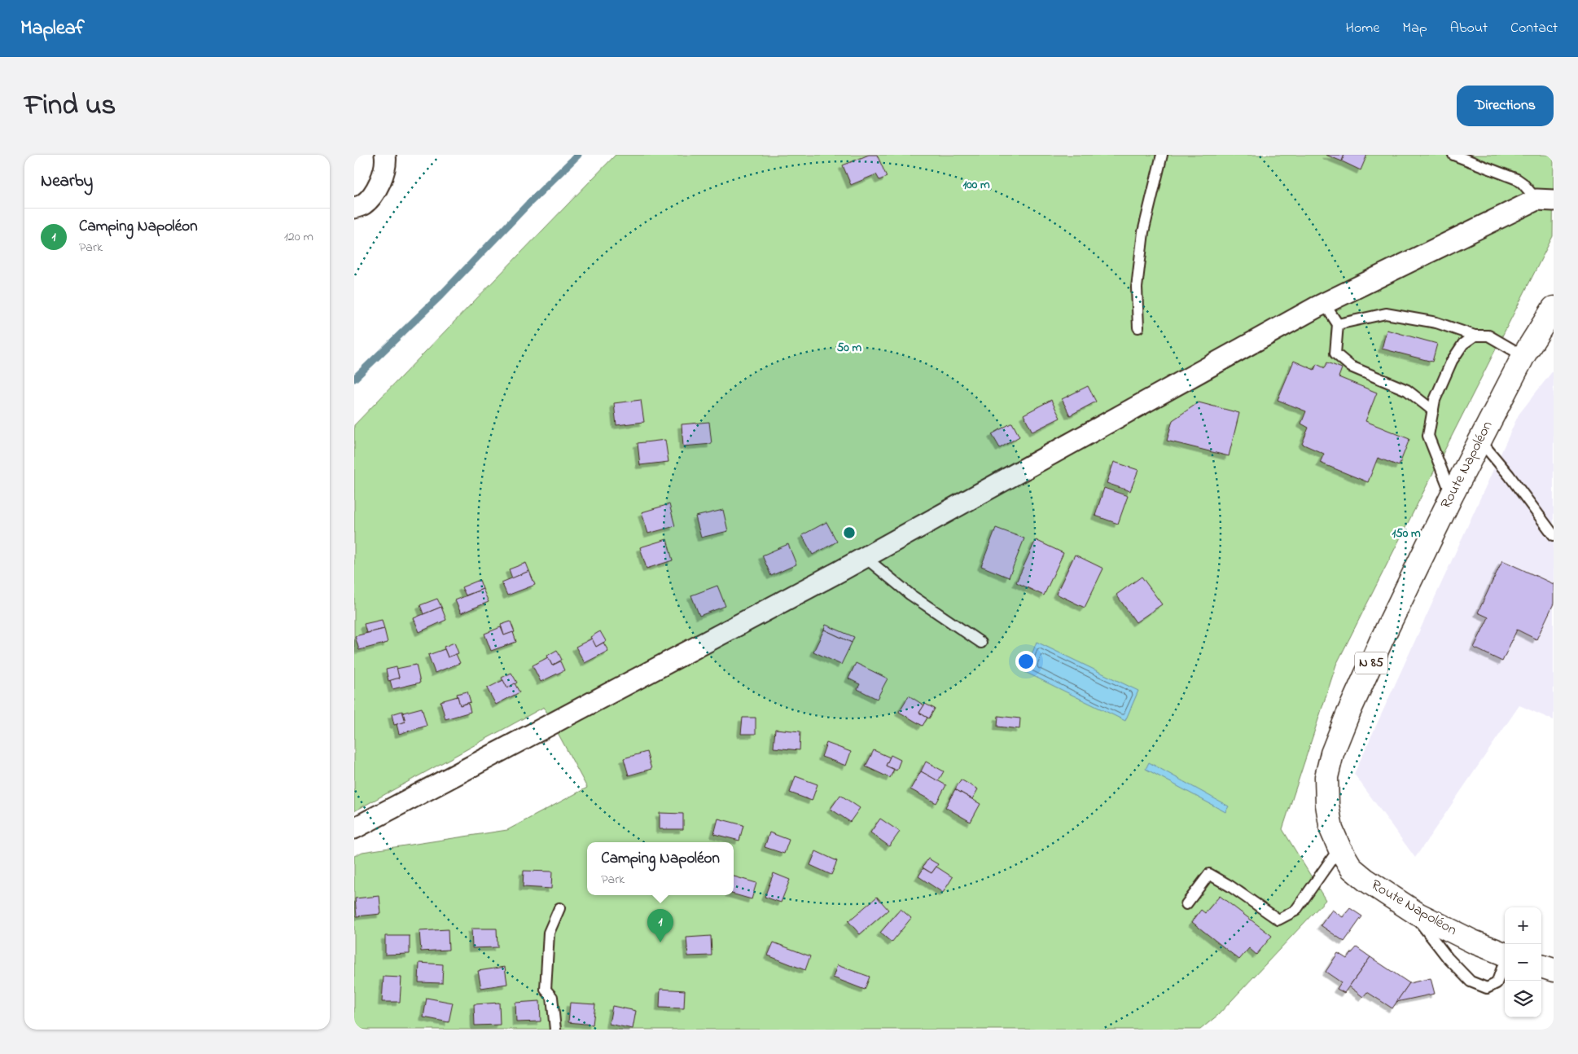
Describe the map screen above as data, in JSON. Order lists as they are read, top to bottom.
{
  "streets": {
    "main road": ["Route Napoléon", "N 85"]
  },
  "page": {
    "header": "Mapleaf",
    "nav": [
      "Home",
      "Map",
      "About",
      "Contact"
    ],
    "title": "Find us",
    "buttons": "Directions",
    "heading": "Nearby",
    "list": [
      {
        "mark": "1",
        "name": "Camping Napoléon",
        "note": "Park",
        "value": "120 m"
      }
    ],
    "popup": ["Camping Napoléon", "Park"],
    "map_buttons": ["+", "−"],
    "pins": "1"
  },
  "rings": ["100 m", "50 m", "150 m"]
}
